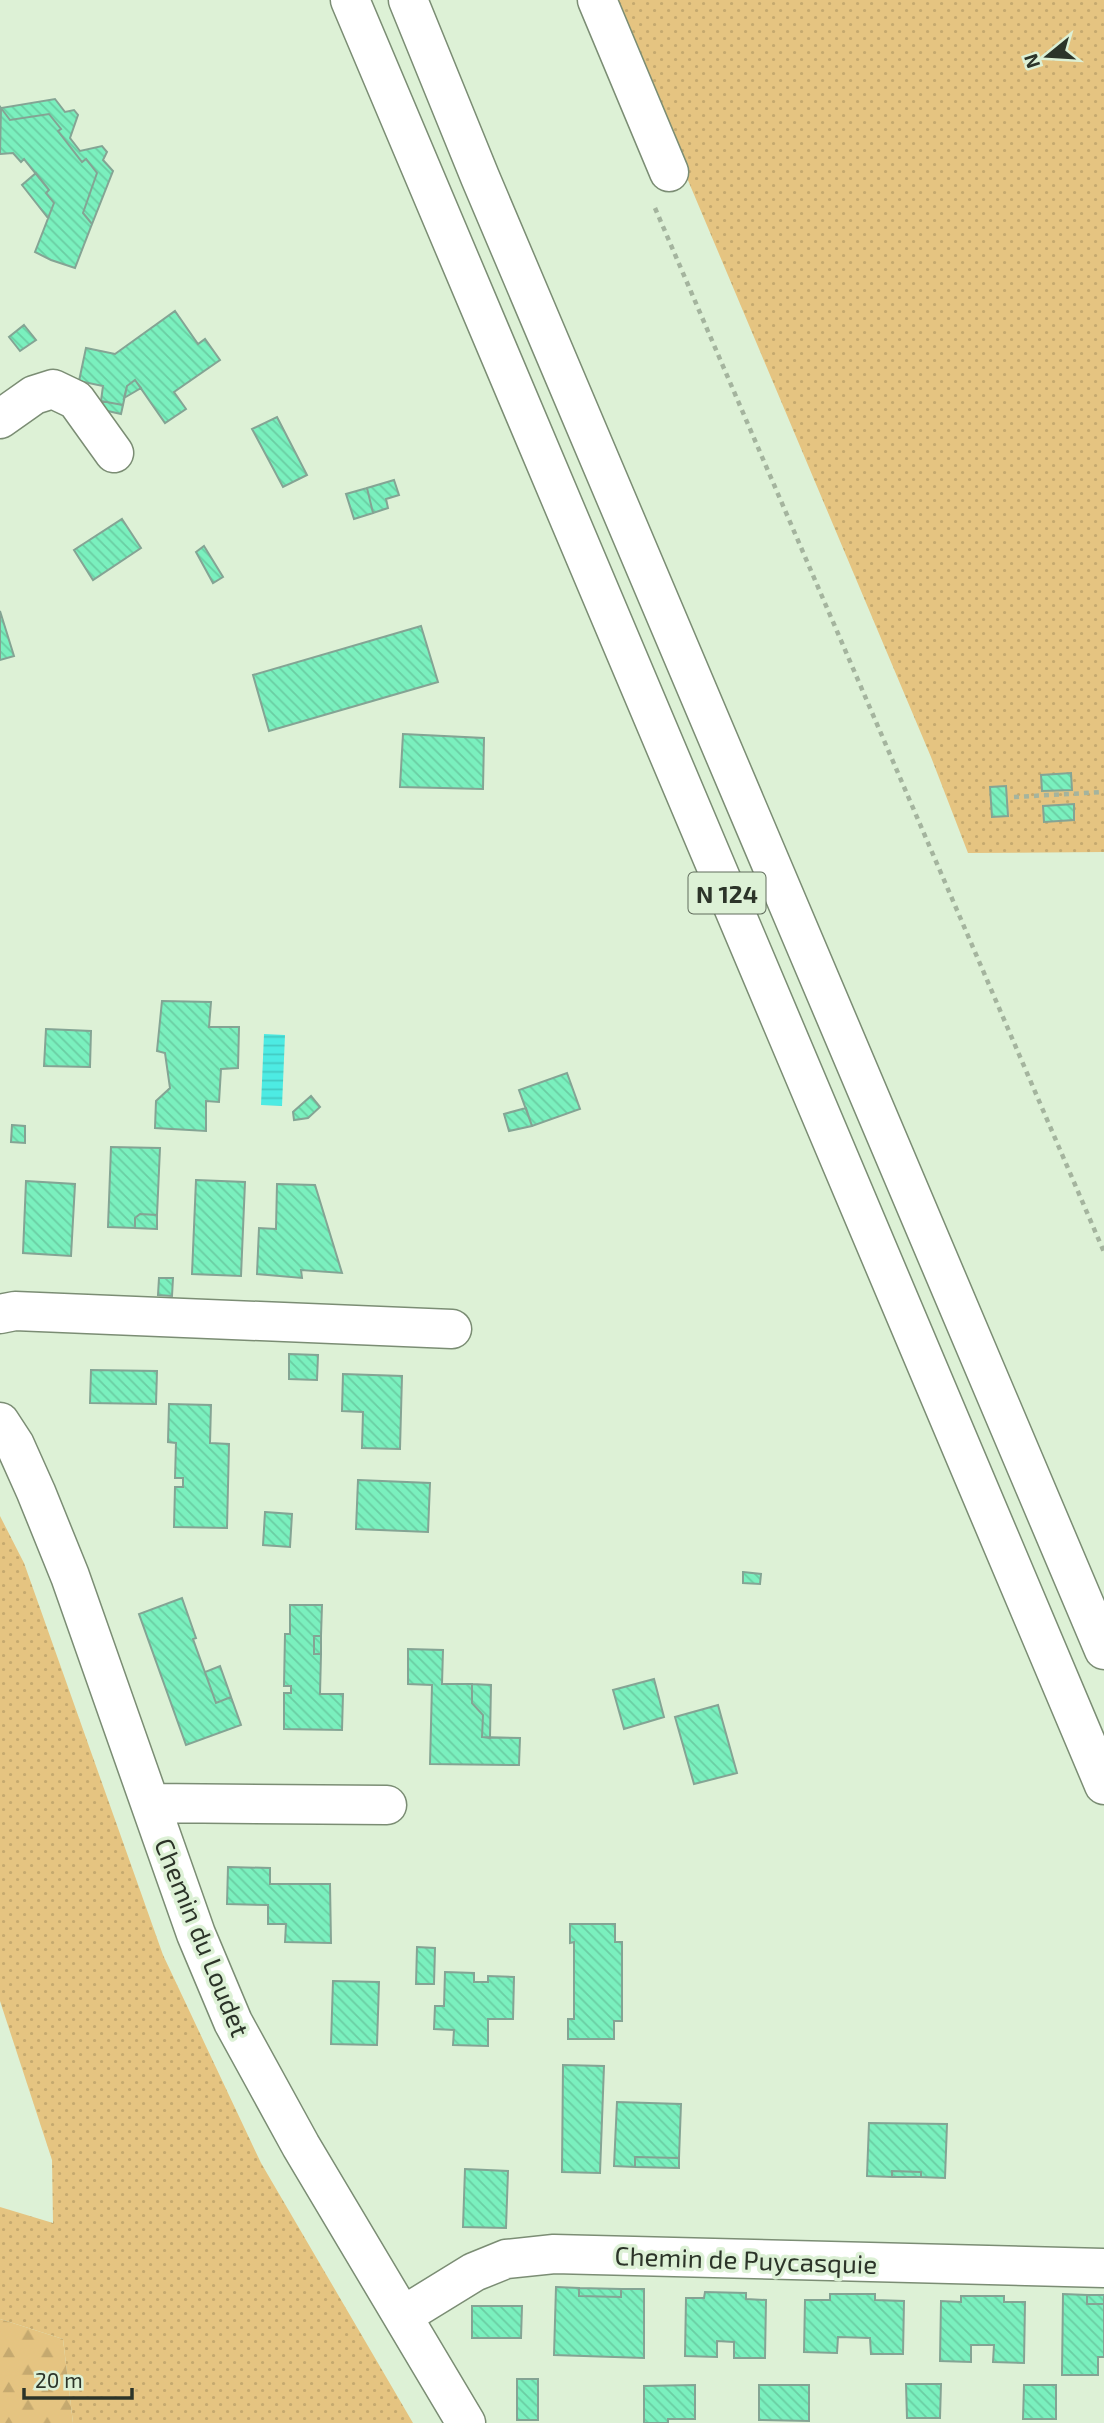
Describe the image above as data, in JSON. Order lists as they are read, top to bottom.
{
  "streets": {
    "main road": ["N 124", "Chemin du Loudet", "Chemin de Puycasquie"]
  },
  "crossings": [
    ["Chemin du Loudet", "Chemin de Puycasquie"]
  ],
  "scale_bar": "20 m",
  "north": "left"
}
